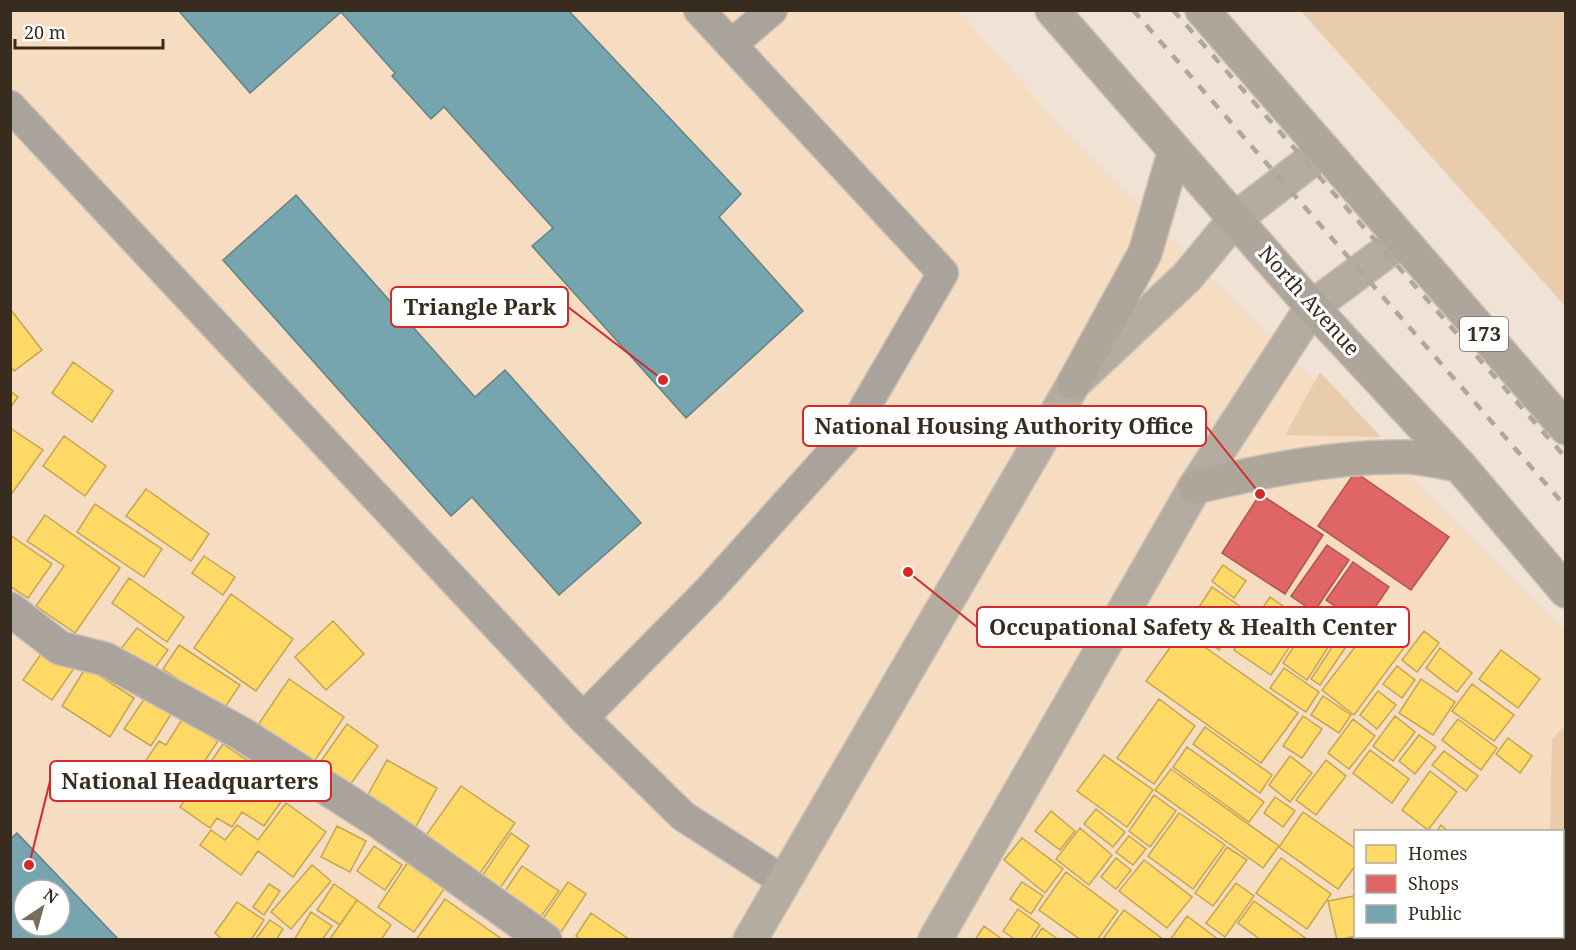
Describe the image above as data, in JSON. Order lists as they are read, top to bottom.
{
  "streets": {
    "main road": ["North Avenue", "173"]
  },
  "places": [
    "Triangle Park",
    "National Housing Authority Office",
    "Occupational Safety & Health Center",
    "National Headquarters"
  ],
  "legend": ["Homes", "Shops", "Public"],
  "scale_bar": "20 m",
  "north": "top right"
}
